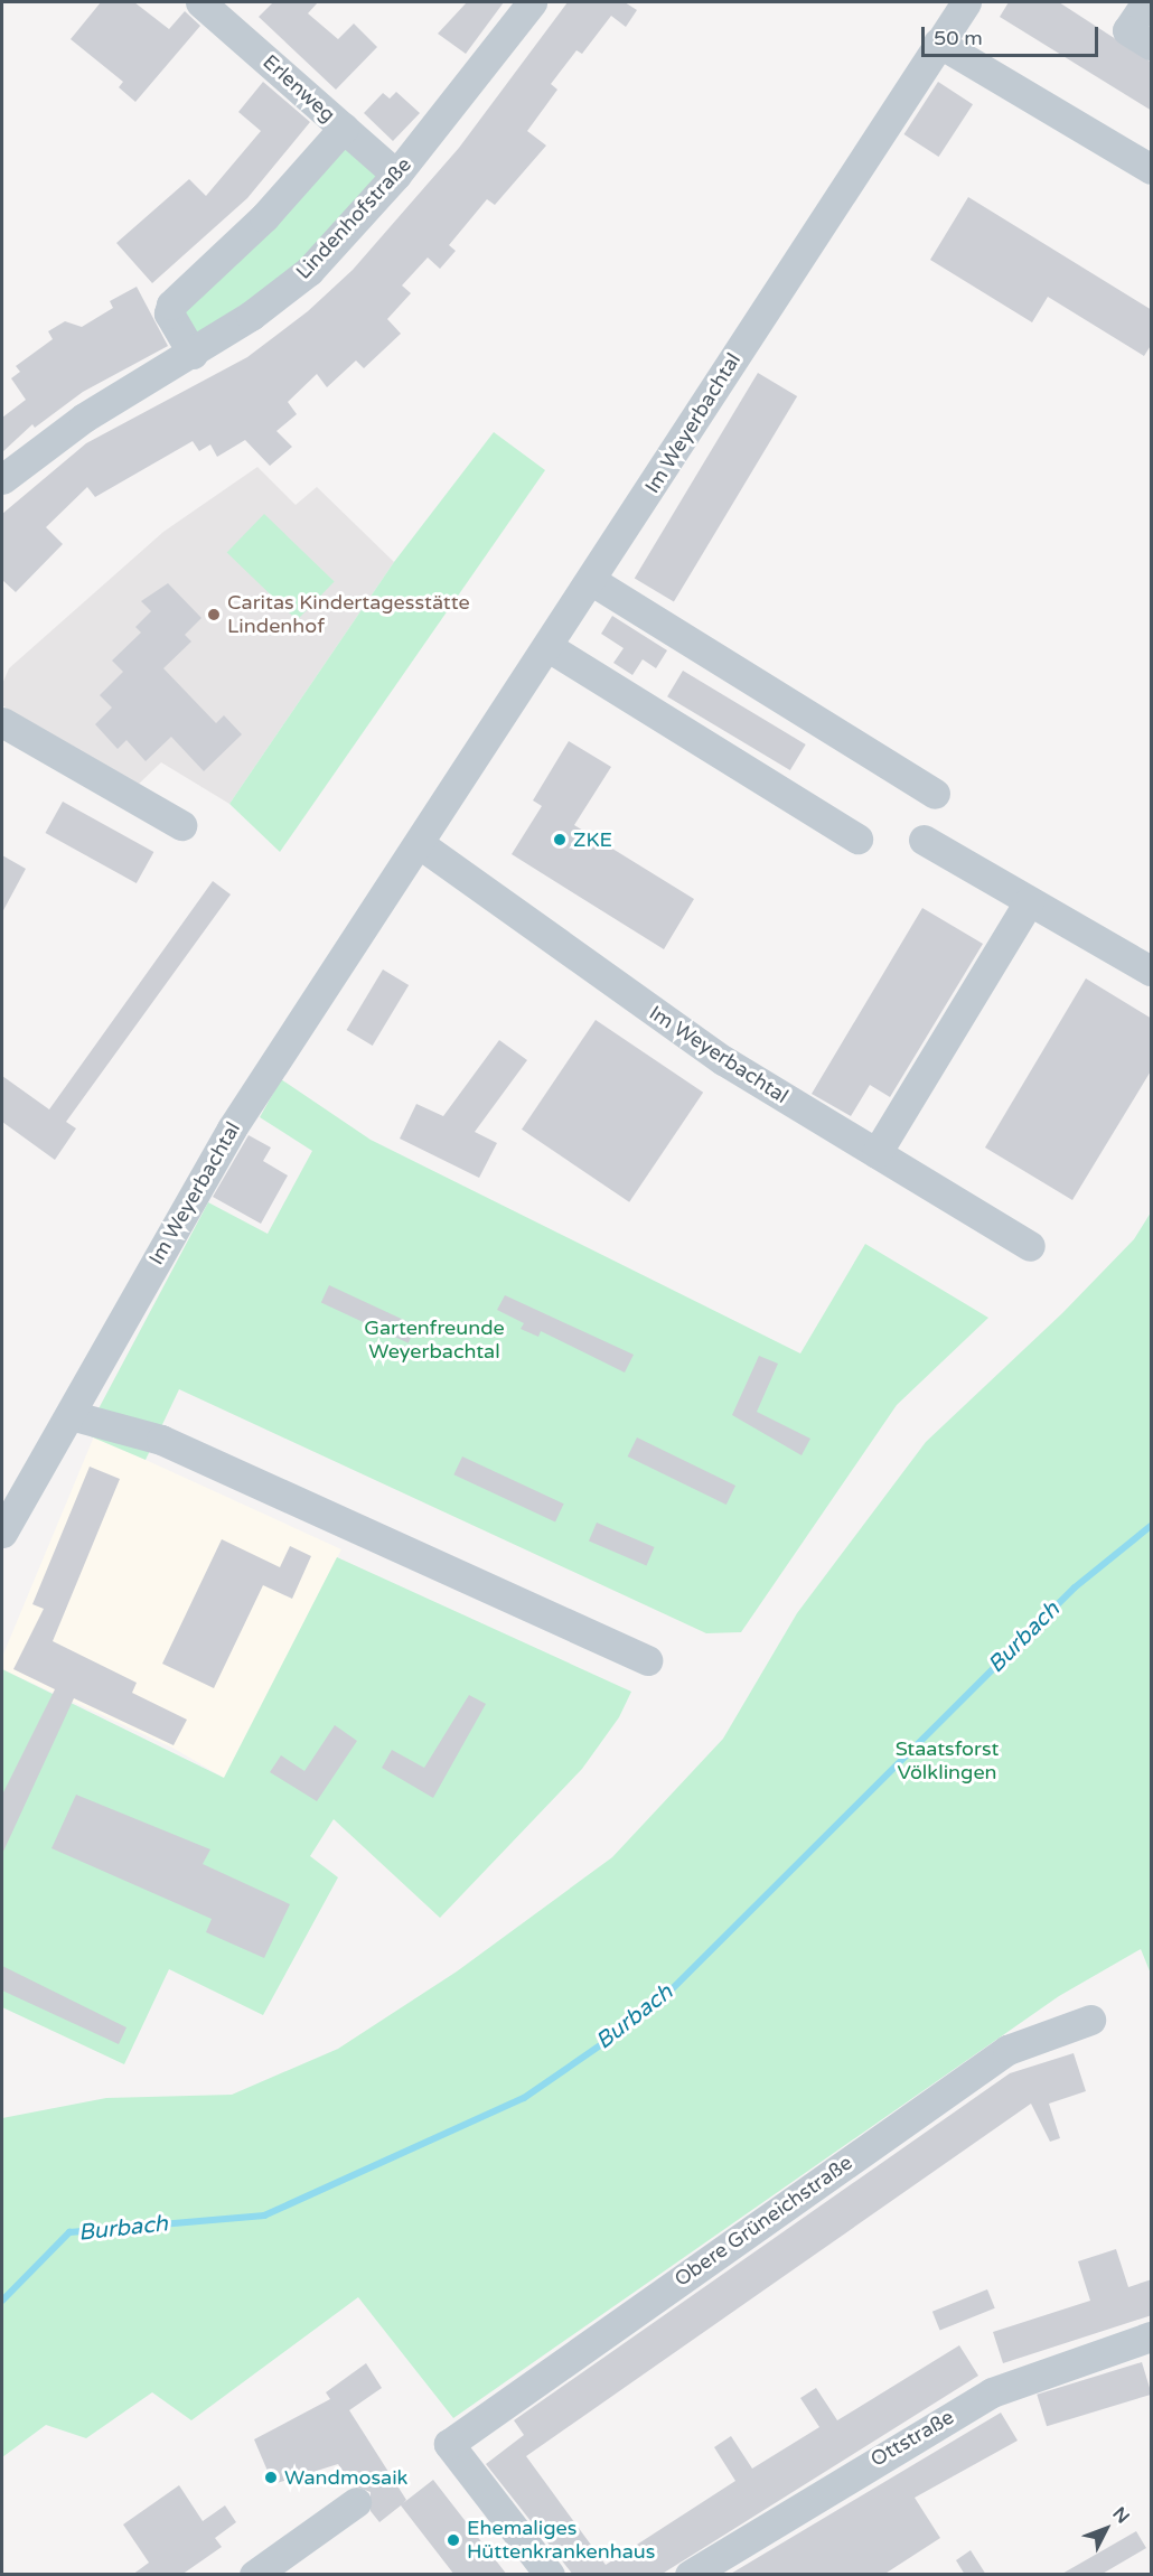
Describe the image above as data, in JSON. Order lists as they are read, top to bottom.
{
  "streets": {
    "street": [
      "Erlenweg",
      "Lindenhofstraße",
      "Im Weyerbachtal",
      "Obere Grüneichstraße",
      "Ottstraße"
    ]
  },
  "crossings": [
    ["Erlenweg", "Lindenhofstraße"]
  ],
  "water": ["Burbach"],
  "parks": ["Gartenfreunde Weyerbachtal", "Staatsforst Völklingen"],
  "places": [
    "Caritas Kindertagesstätte Lindenhof",
    "ZKE",
    "Wandmosaik",
    "Ehemaliges Hüttenkrankenhaus"
  ],
  "scale_bar": "50 m",
  "north": "top right"
}
